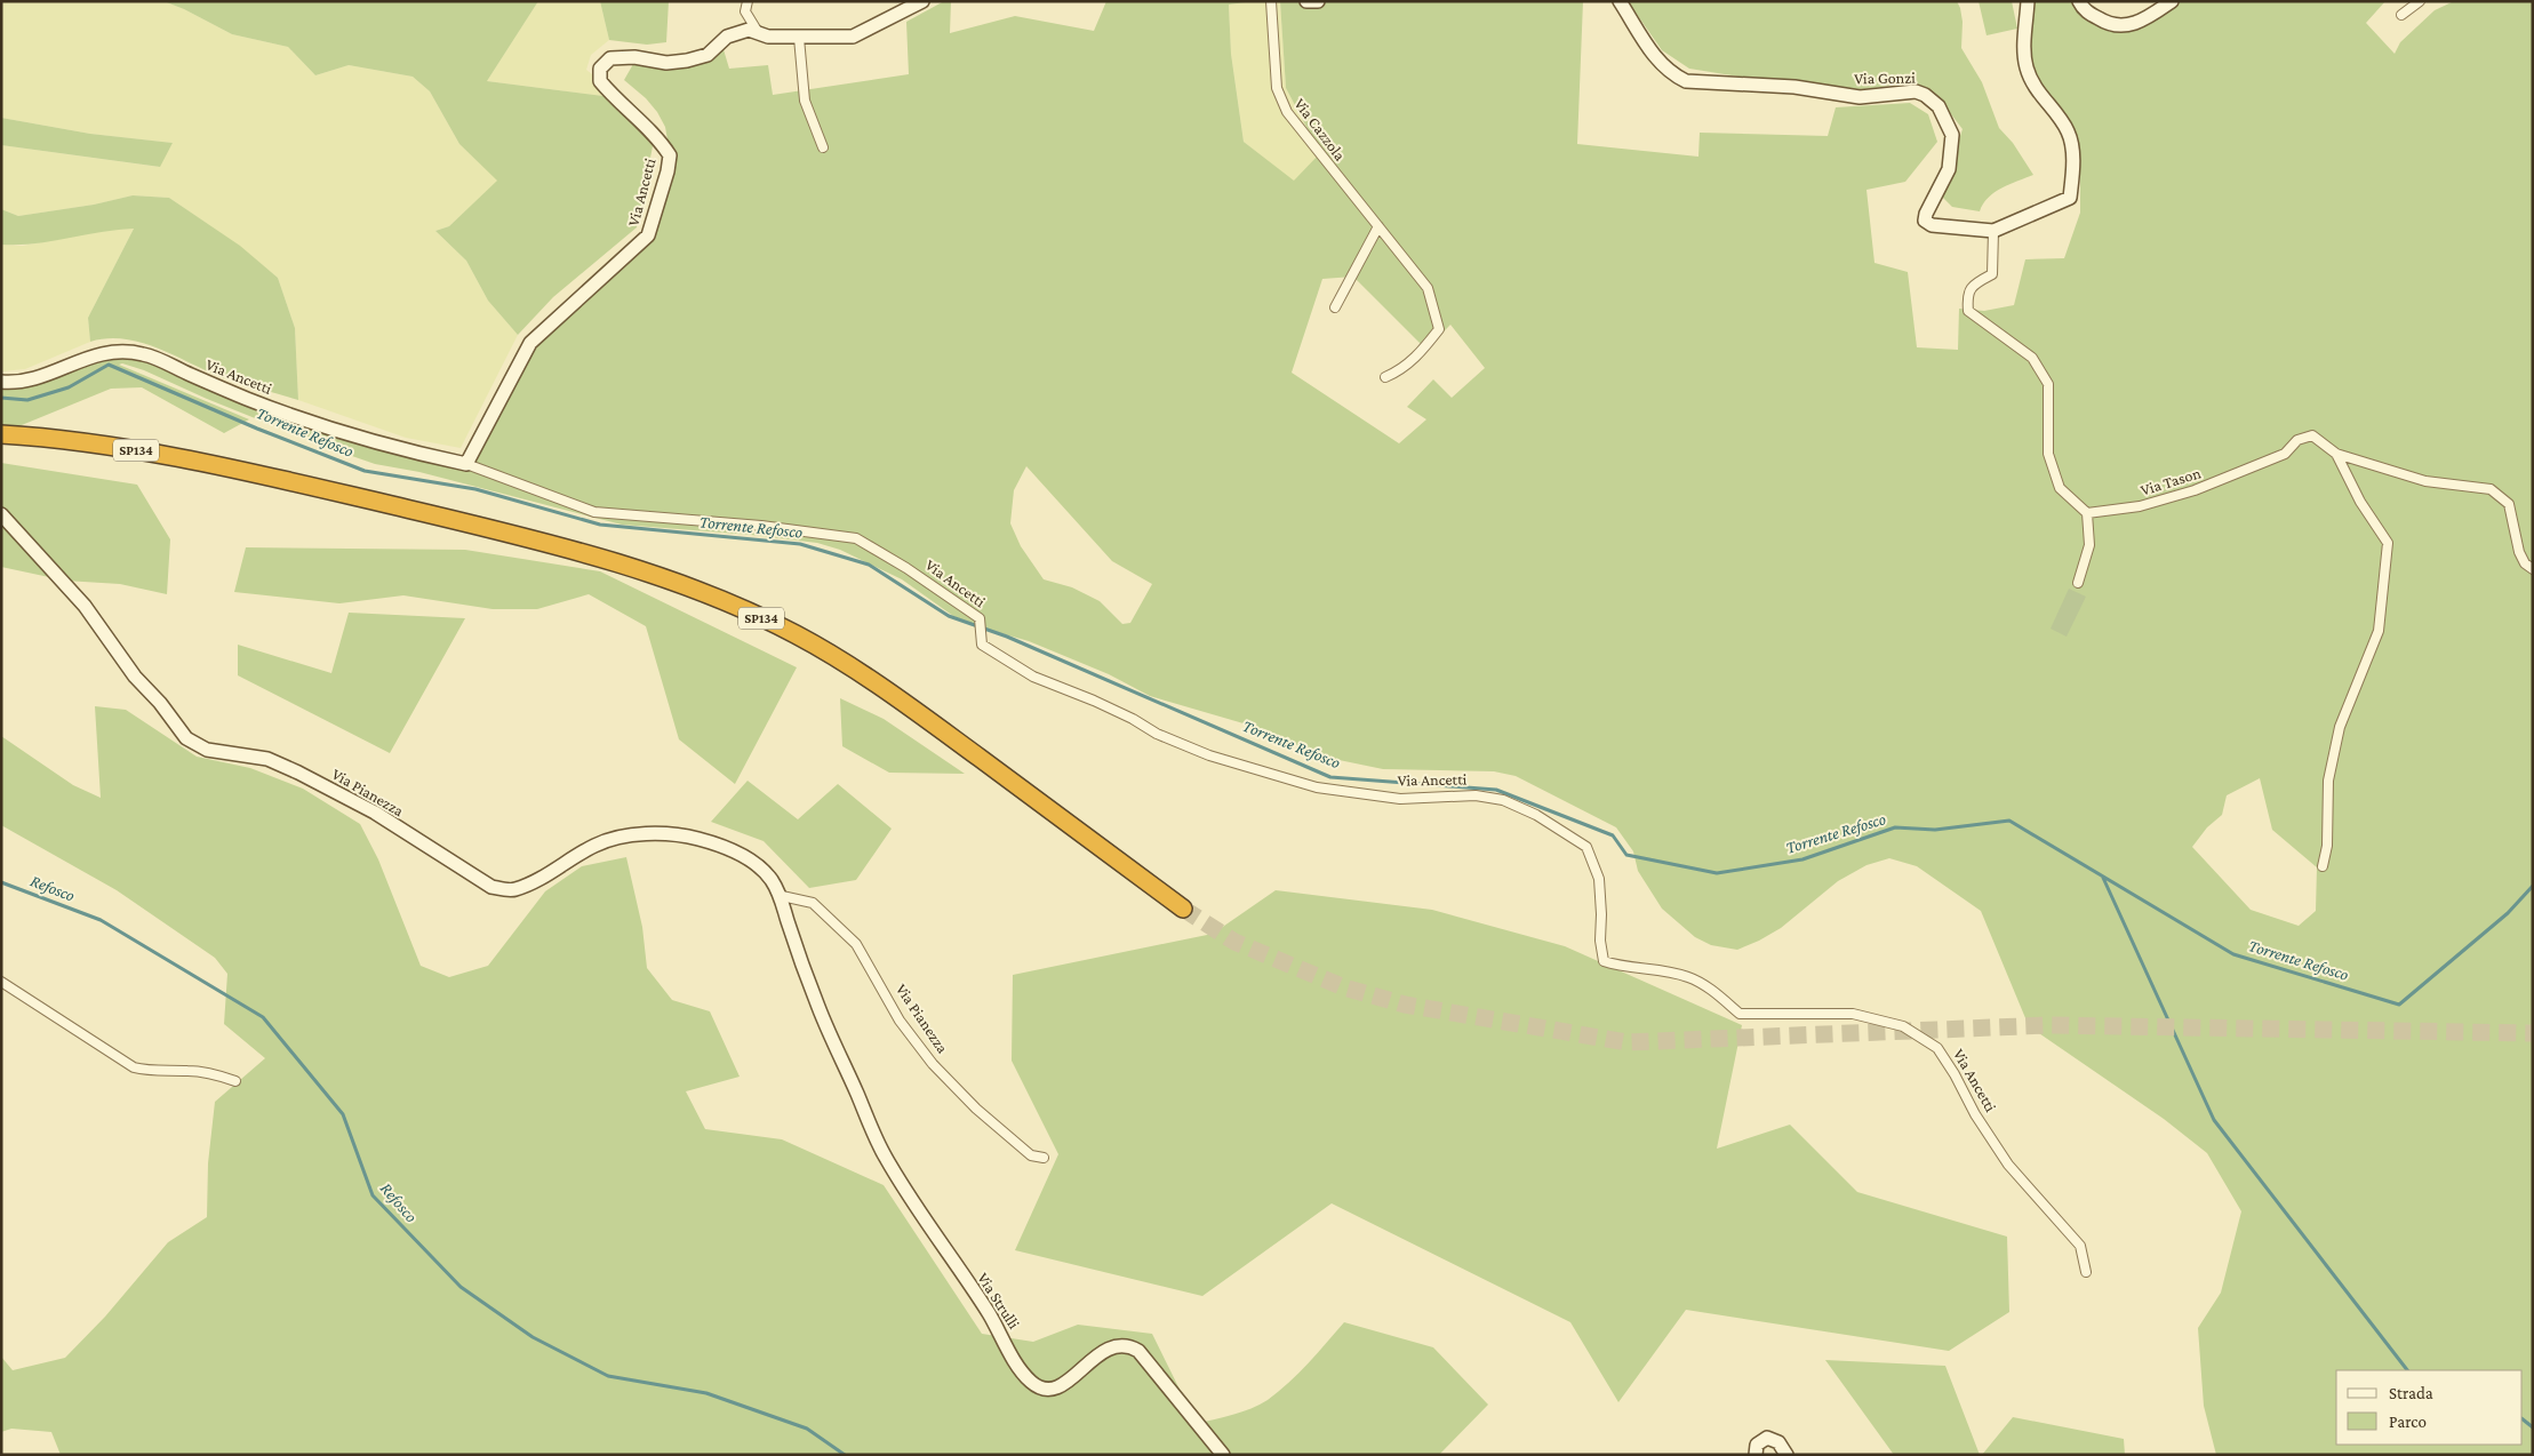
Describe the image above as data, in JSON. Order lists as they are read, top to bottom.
{
  "streets": {
    "highway": ["SP134"],
    "street": [
      "Via Gonzi",
      "Via Cazzola",
      "Via Ancetti",
      "Via Tason",
      "Via Pianezza",
      "Via Strulli"
    ]
  },
  "crossings": [
    ["Via Pianezza", "Via Strulli"]
  ],
  "water": ["Torrente Refosco", "Refosco"],
  "legend": ["Strada", "Parco"]
}
